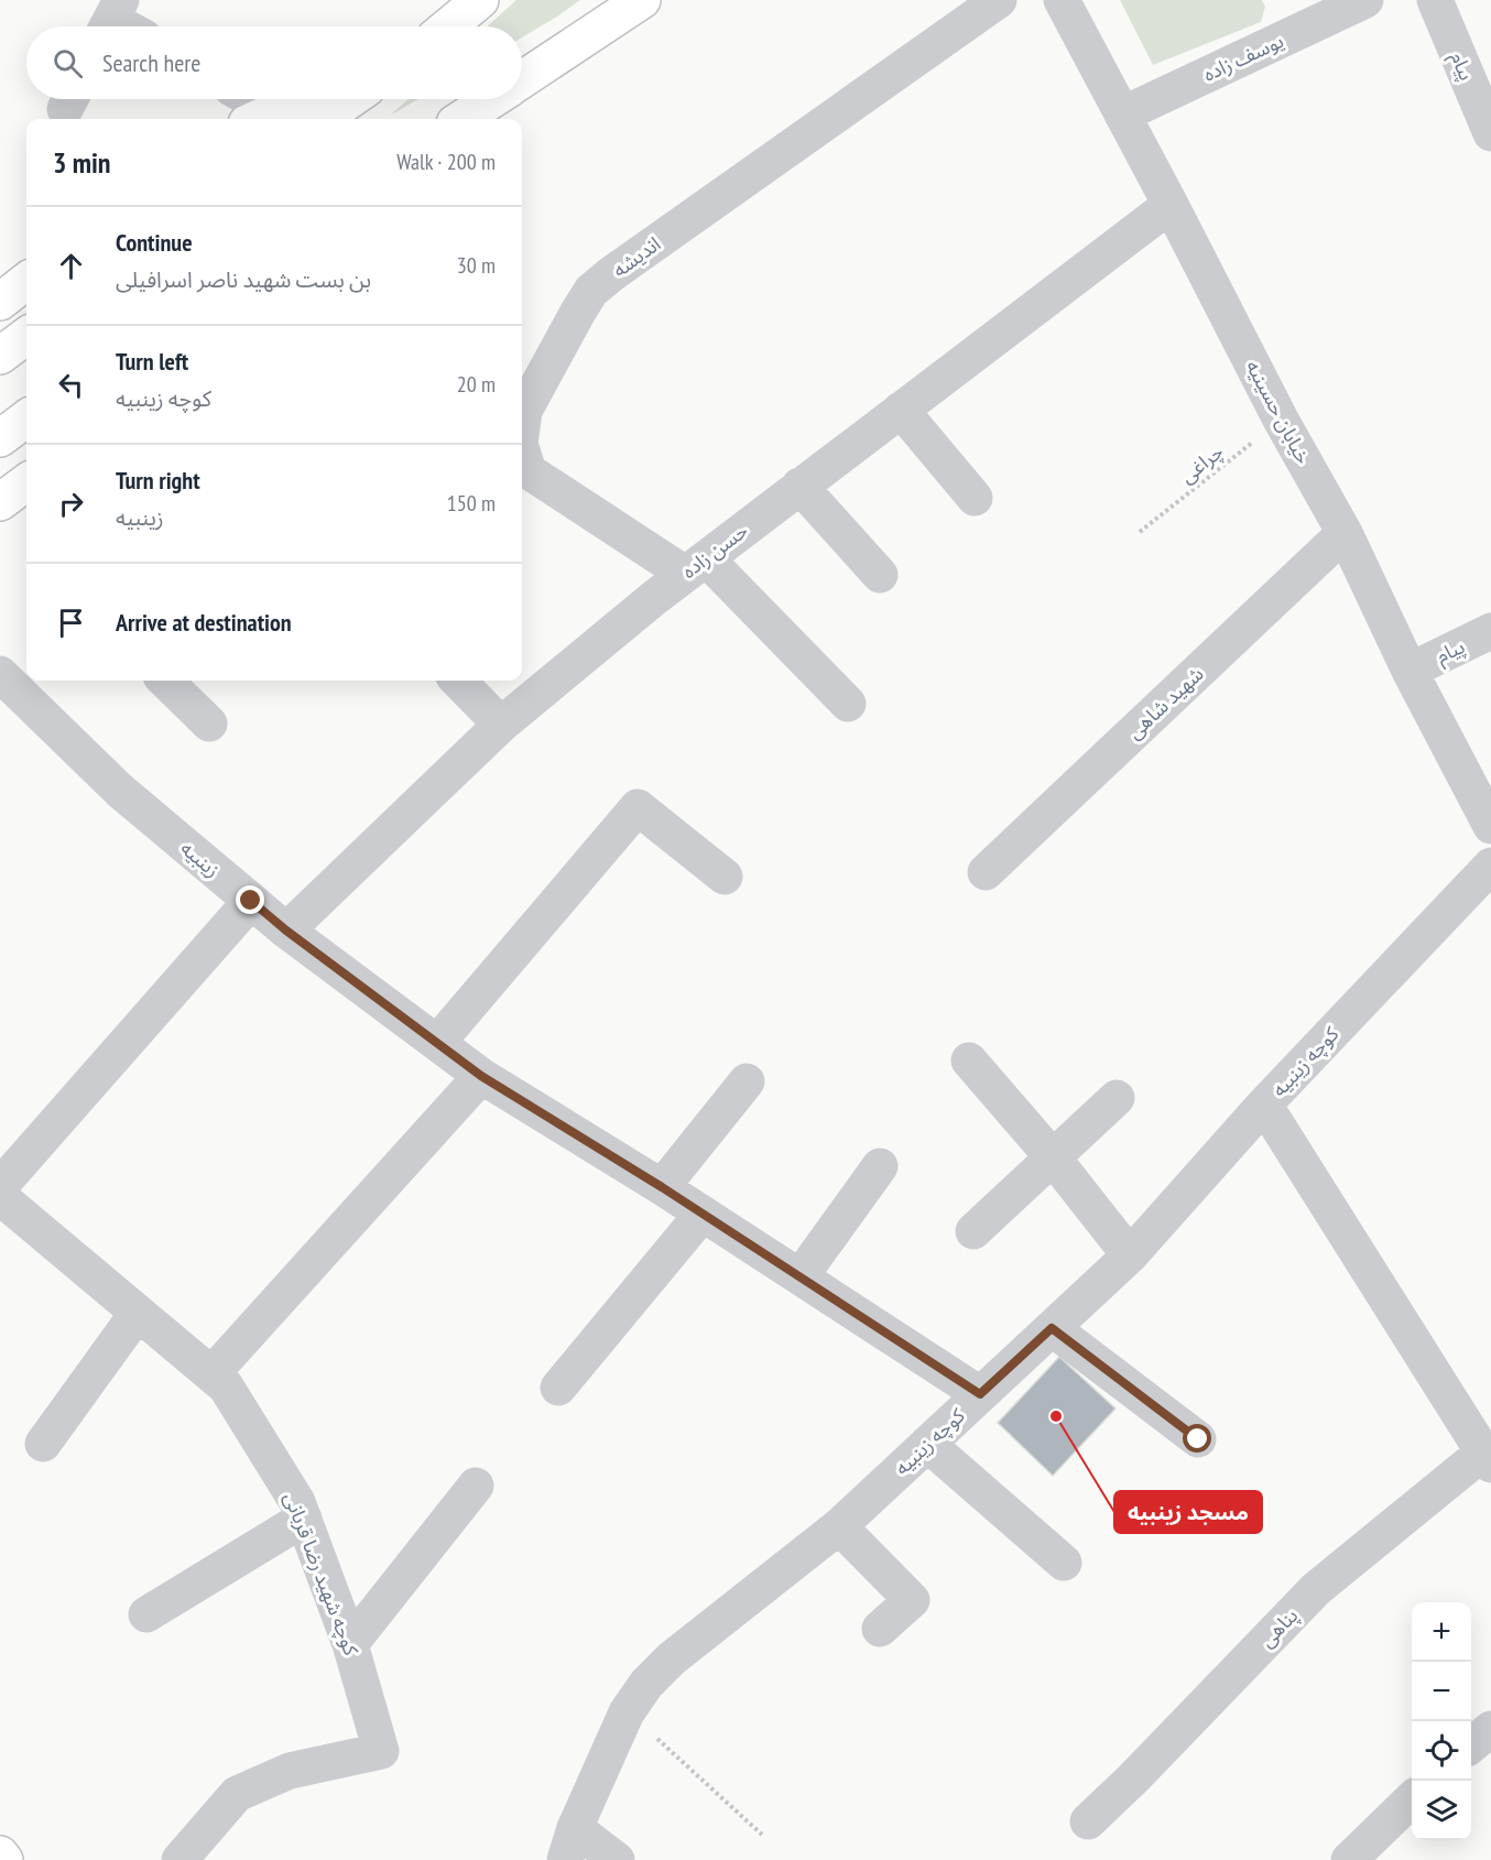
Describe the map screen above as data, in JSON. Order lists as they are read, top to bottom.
{
  "streets": {
    "street": [
      "یوسف زاده",
      "پیام",
      "اندیشه",
      "خیابان حسینیه",
      "حسن زاده",
      "شهید شاهی",
      "زینبیه",
      "کوچه زینبیه",
      "کوچه شهید رضا قربانی",
      "پناهی"
    ],
    "path": ["چراغی"]
  },
  "crossings": [
    ["یوسف زاده", "خیابان حسینیه"],
    ["پیام", "خیابان حسینیه"],
    ["اندیشه", "حسن زاده"],
    ["خیابان حسینیه", "چراغی"],
    ["خیابان حسینیه", "حسن زاده"],
    ["خیابان حسینیه", "شهید شاهی"],
    ["حسن زاده", "زینبیه"],
    ["زینبیه", "کوچه زینبیه"]
  ],
  "places": ["مسجد زینبیه"],
  "page": {
    "search": "Search here",
    "heading": ["3 min", "Walk · 200 m"],
    "list": [
      ["Continue", "بن بست شهید ناصر اسرافیلی", "30 m"],
      ["Turn left", "کوچه زینبیه", "20 m"],
      ["Turn right", "زینبیه", "150 m"],
      "Arrive at destination"
    ],
    "map_buttons": ["+", "−"]
  }
}
